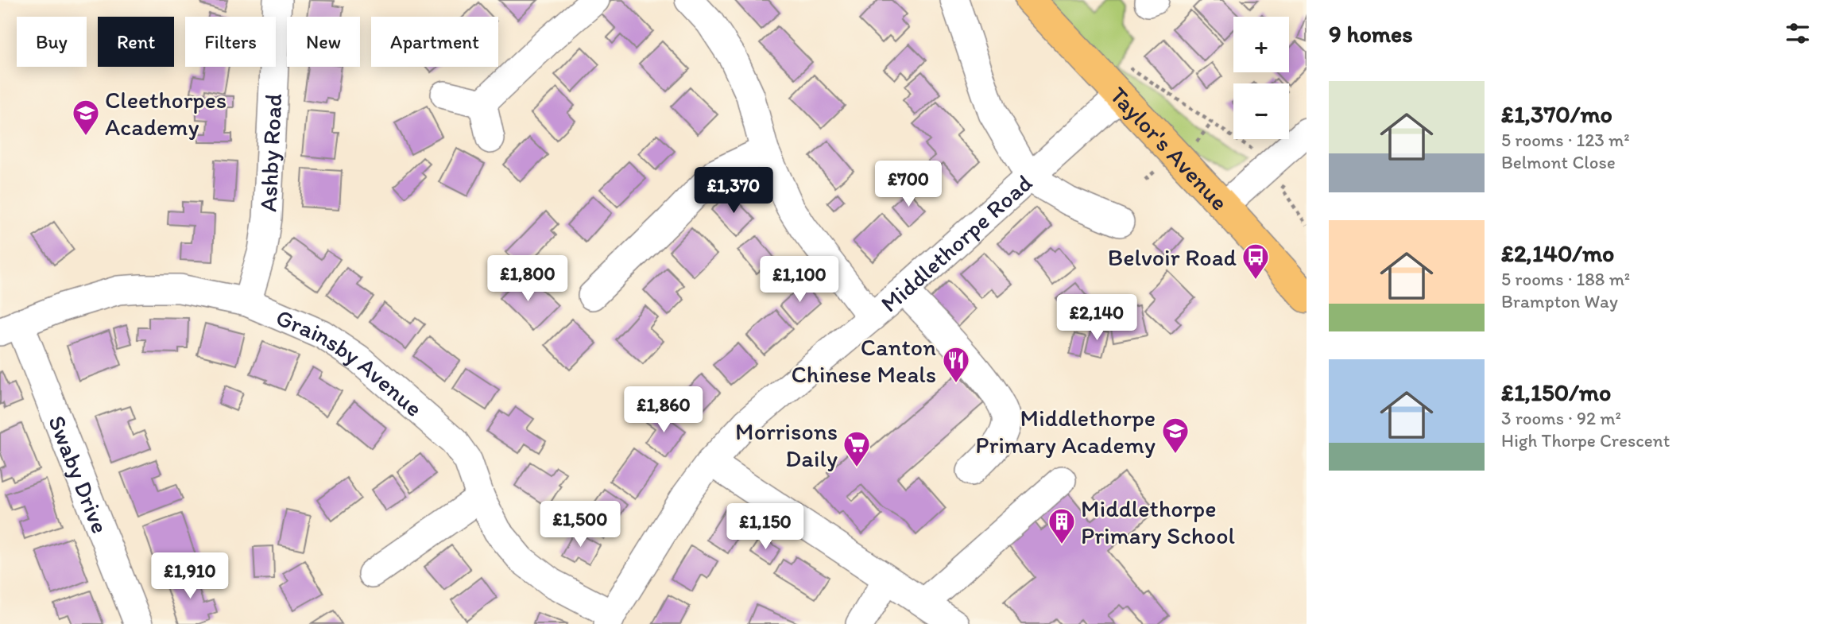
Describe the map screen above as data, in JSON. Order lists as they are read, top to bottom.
{
  "streets": {
    "main road": ["Taylor's Avenue"],
    "street": [
      "Ashby Road",
      "Middlethorpe Road",
      "Grainsby Avenue",
      "Swaby Drive"
    ]
  },
  "crossings": [
    ["Taylor's Avenue", "Middlethorpe Road"],
    ["Ashby Road", "Grainsby Avenue"],
    ["Middlethorpe Road", "Grainsby Avenue"],
    ["Grainsby Avenue", "Swaby Drive"]
  ],
  "places": {
    "school or university": ["Cleethorpes Academy", "Middlethorpe Primary Academy"],
    "bus stop": ["Belvoir Road"],
    "restaurant": ["Canton Chinese Meals"],
    "supermarket": ["Morrisons Daily"],
    "building": ["Middlethorpe Primary School"]
  },
  "page": {
    "heading": "9 homes",
    "map_buttons": ["+", "−"],
    "chip": [
      "Buy",
      "Rent",
      "Filters",
      "New",
      "Apartment"
    ],
    "list": [
      {
        "name": "£1,370/mo",
        "note": "5 rooms · 123 m² · Belmont Close"
      },
      {
        "name": "£2,140/mo",
        "note": "5 rooms · 188 m² · Brampton Way"
      },
      {
        "name": "£1,150/mo",
        "note": "3 rooms · 92 m² · High Thorpe Crescent"
      }
    ],
    "price": [
      "£700",
      "£1,370",
      "£1,800",
      "£1,100",
      "£2,140",
      "£1,860",
      "£1,500",
      "£1,150",
      "£1,910"
    ]
  }
}
